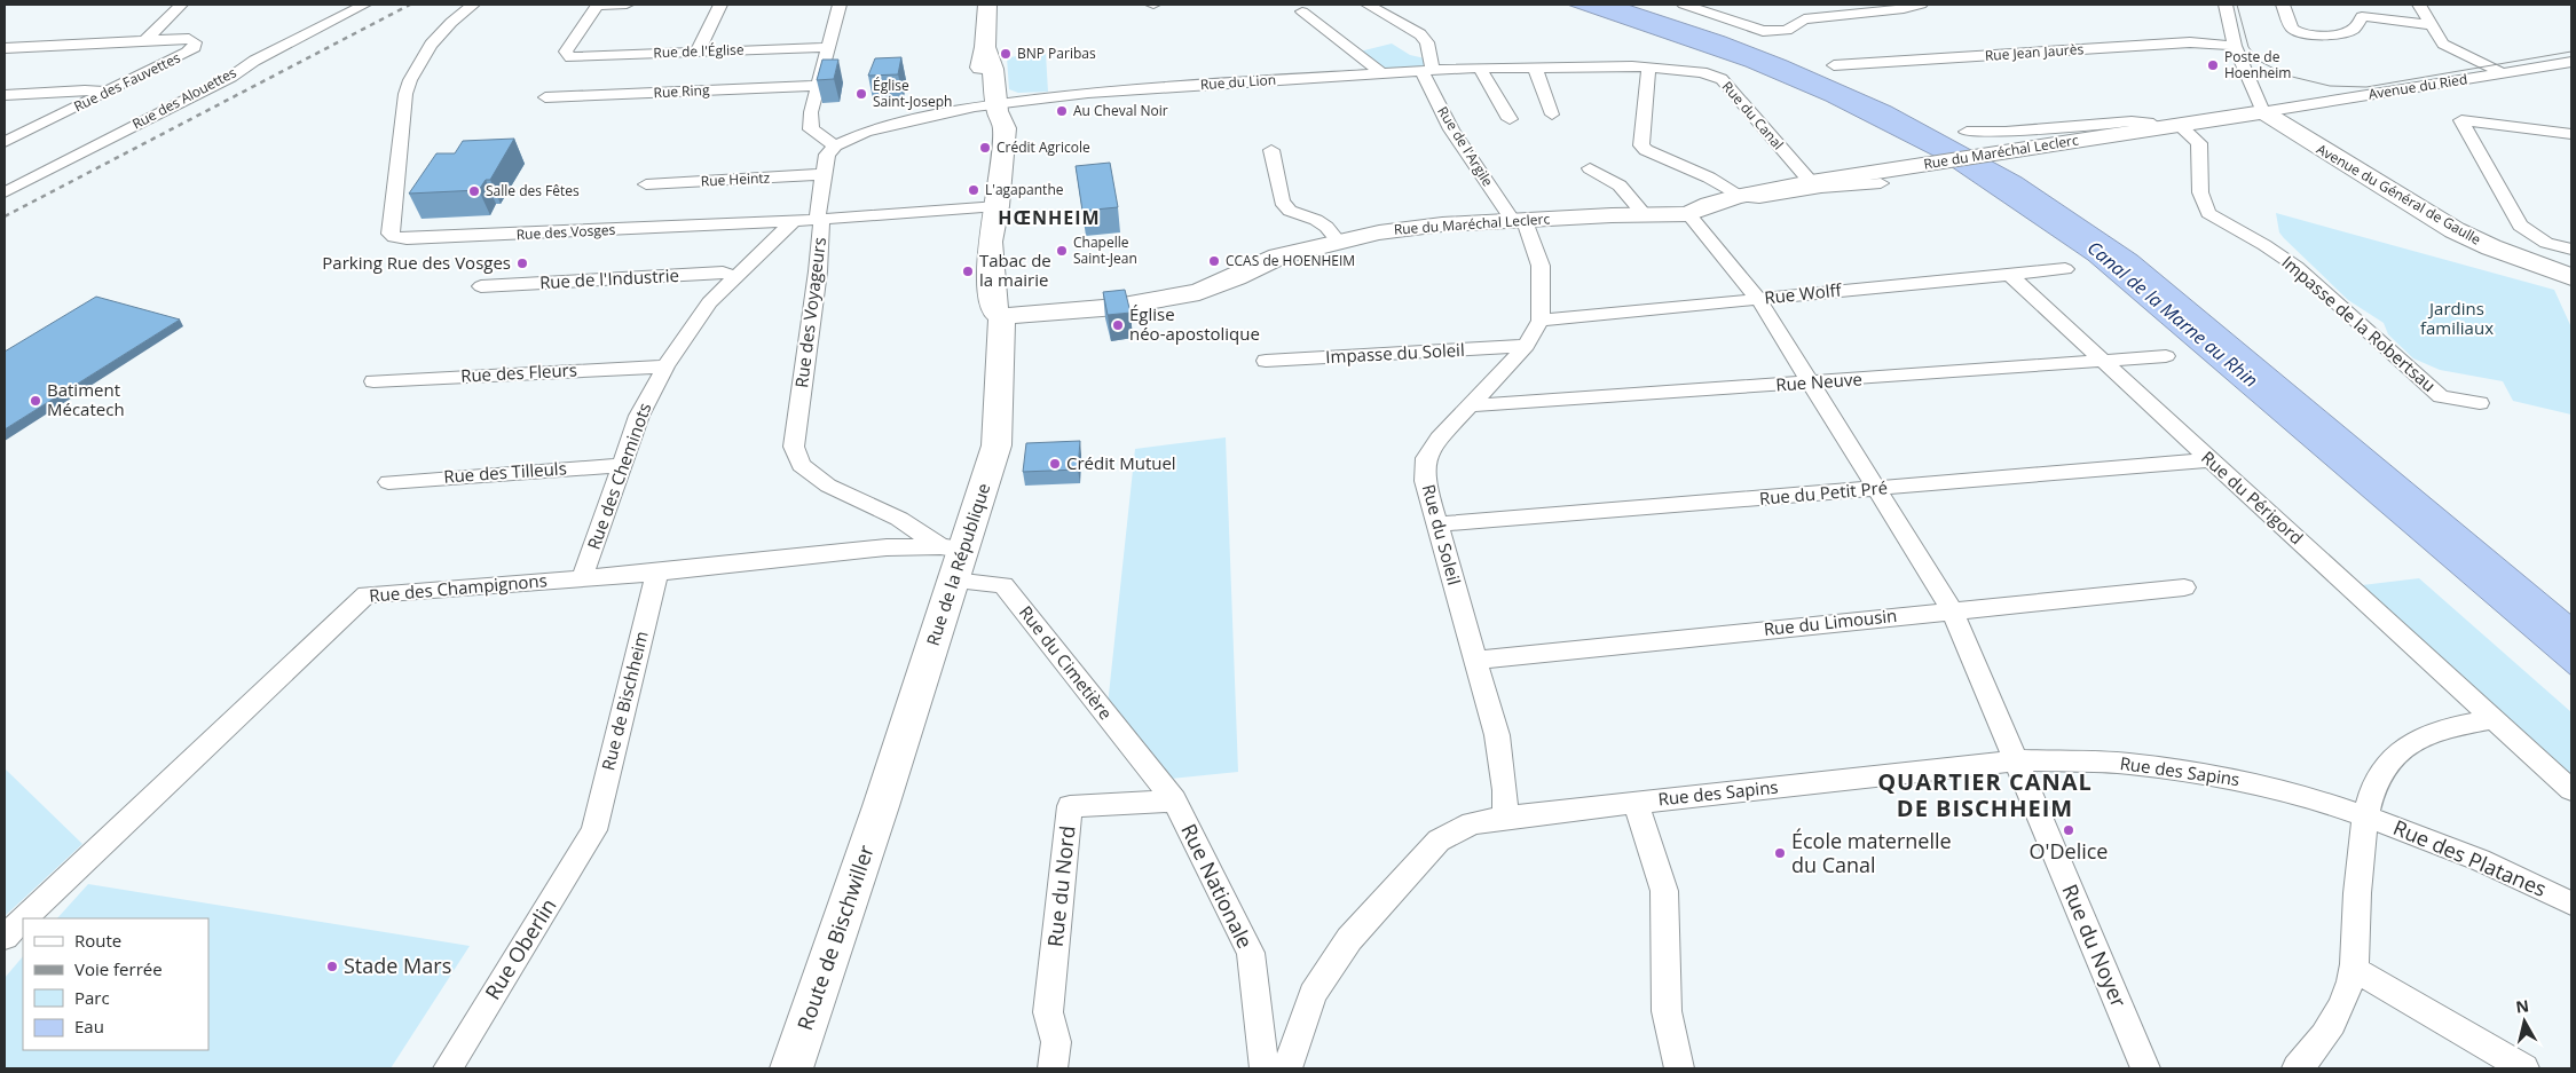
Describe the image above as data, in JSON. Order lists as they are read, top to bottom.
{
  "streets": {
    "street": [
      "Rue de l'Église",
      "Rue Jean Jaurès",
      "Rue des Fauvettes",
      "Rue du Lion",
      "Avenue du Ried",
      "Rue Ring",
      "Rue des Alouettes",
      "Rue du Canal",
      "Rue de l'Argile",
      "Rue du Maréchal Leclerc",
      "Rue Heintz",
      "Avenue du Général de Gaulle",
      "Rue des Vosges",
      "Rue de l'Industrie",
      "Rue Wolff",
      "Rue des Voyageurs",
      "Impasse de la Robertsau",
      "Impasse du Soleil",
      "Rue des Fleurs",
      "Rue Neuve",
      "Rue des Tilleuls",
      "Rue des Cheminots",
      "Rue du Petit Pré",
      "Rue du Périgord",
      "Rue du Soleil",
      "Rue de la République",
      "Rue des Champignons",
      "Rue du Limousin",
      "Rue du Cimetière",
      "Rue de Bischheim",
      "Rue des Sapins",
      "Rue des Platanes",
      "Rue du Nord",
      "Rue Nationale",
      "Route de Bischwiller",
      "Rue du Noyer",
      "Rue Oberlin"
    ]
  },
  "crossings": [
    ["Rue du Lion", "Rue du Canal"],
    ["Rue du Lion", "Rue de l'Argile"],
    ["Rue du Lion", "Rue de la République"],
    ["Avenue du Ried", "Rue du Maréchal Leclerc"],
    ["Avenue du Ried", "Avenue du Général de Gaulle"],
    ["Rue du Canal", "Rue du Maréchal Leclerc"],
    ["Rue de l'Argile", "Rue du Maréchal Leclerc"],
    ["Rue du Maréchal Leclerc", "Avenue du Général de Gaulle"],
    ["Rue du Maréchal Leclerc", "Impasse de la Robertsau"],
    ["Rue du Maréchal Leclerc", "Rue de la République"],
    ["Rue Heintz", "Rue des Voyageurs"],
    ["Rue des Vosges", "Rue des Voyageurs"],
    ["Rue des Vosges", "Rue des Cheminots"],
    ["Rue des Vosges", "Rue de la République"],
    ["Rue de l'Industrie", "Rue des Cheminots"],
    ["Rue Wolff", "Rue du Périgord"],
    ["Rue Wolff", "Rue du Soleil"],
    ["Rue des Voyageurs", "Rue de la République"],
    ["Rue des Voyageurs", "Rue des Champignons"],
    ["Impasse du Soleil", "Rue du Soleil"],
    ["Rue des Fleurs", "Rue des Cheminots"],
    ["Rue Neuve", "Rue du Périgord"],
    ["Rue Neuve", "Rue du Soleil"],
    ["Rue des Tilleuls", "Rue des Cheminots"],
    ["Rue des Cheminots", "Rue des Champignons"],
    ["Rue du Petit Pré", "Rue du Périgord"],
    ["Rue du Petit Pré", "Rue du Soleil"],
    ["Rue du Soleil", "Rue du Limousin"],
    ["Rue du Soleil", "Rue des Sapins"],
    ["Rue de la République", "Rue des Champignons"],
    ["Rue de la République", "Rue du Cimetière"],
    ["Rue de la République", "Route de Bischwiller"],
    ["Rue des Champignons", "Rue de Bischheim"],
    ["Rue du Cimetière", "Rue du Nord"],
    ["Rue du Cimetière", "Rue Nationale"],
    ["Rue de Bischheim", "Rue Oberlin"],
    ["Rue des Sapins", "Rue des Platanes"],
    ["Rue des Sapins", "Rue du Noyer"],
    ["Rue du Nord", "Rue Nationale"]
  ],
  "districts": ["HŒNHEIM", "QUARTIER CANAL DE BISCHHEIM"],
  "water": ["Canal de la Marne au Rhin"],
  "parks": ["Jardins familiaux"],
  "places": [
    "BNP Paribas",
    "Poste de Hoenheim",
    "Église Saint-Joseph",
    "Au Cheval Noir",
    "Crédit Agricole",
    "L'agapanthe",
    "Salle des Fêtes",
    "Chapelle Saint-Jean",
    "CCAS de HOENHEIM",
    "Parking Rue des Vosges",
    "Tabac de la mairie",
    "Église néo-apostolique",
    "Batiment Mécatech",
    "Crédit Mutuel",
    "O'Delice",
    "École maternelle du Canal",
    "Stade Mars"
  ],
  "legend": [
    "Route",
    "Voie ferrée",
    "Parc",
    "Eau"
  ],
  "north": "top"
}
